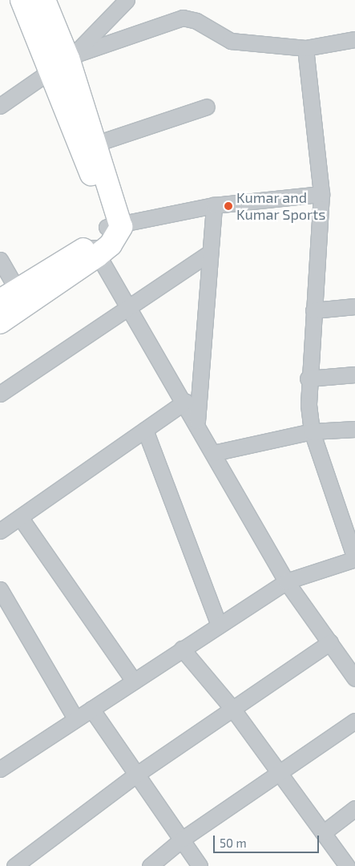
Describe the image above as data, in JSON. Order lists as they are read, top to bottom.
{
  "places": ["Kumar and Kumar Sports"],
  "scale_bar": "50 m"
}
